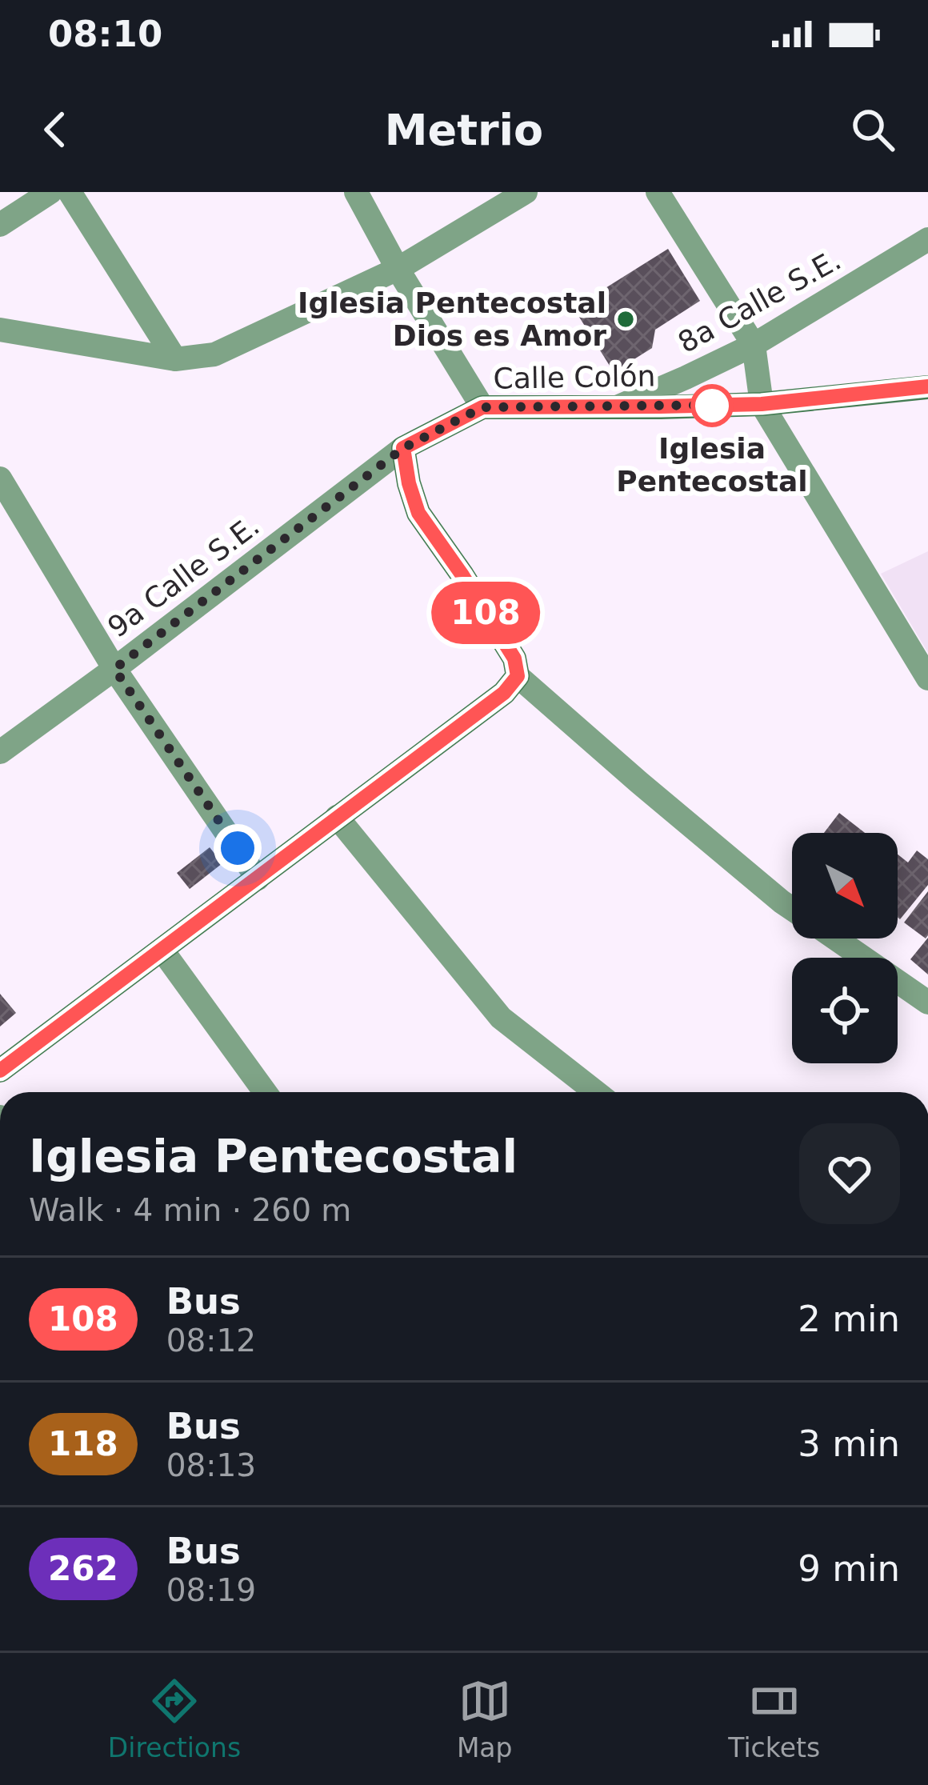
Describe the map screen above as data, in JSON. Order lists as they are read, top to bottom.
{
  "streets": {
    "main road": ["Calle Colón"],
    "street": ["8a Calle S.E.", "9a Calle S.E."]
  },
  "crossings": [
    ["8a Calle S.E.", "Calle Colón"],
    ["Calle Colón", "9a Calle S.E."]
  ],
  "places": ["Iglesia Pentecostal Dios es Amor", "Iglesia Pentecostal"],
  "lines": ["bus line 108"],
  "north": "bottom right",
  "page": {
    "status": "08:10",
    "header": "Metrio",
    "on_map": "108",
    "heading": ["Iglesia Pentecostal", "Walk · 4 min · 260 m"],
    "list": [
      {
        "mark": "108",
        "name": "Bus",
        "note": "08:12",
        "value": "2 min"
      },
      {
        "mark": "118",
        "name": "Bus",
        "note": "08:13",
        "value": "3 min"
      },
      {
        "mark": "262",
        "name": "Bus",
        "note": "08:19",
        "value": "9 min"
      }
    ],
    "tabs": ["Directions", "Map", "Tickets"]
  }
}
